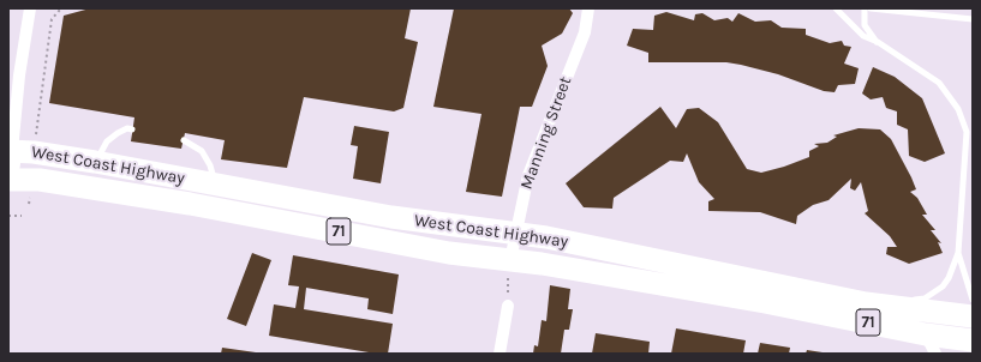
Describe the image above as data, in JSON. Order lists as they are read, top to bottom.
{
  "streets": {
    "highway": ["West Coast Highway", "71"],
    "street": ["Manning Street"]
  },
  "crossings": [
    ["Manning Street", "West Coast Highway"]
  ]
}
